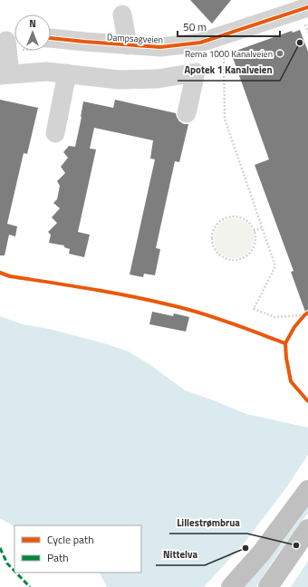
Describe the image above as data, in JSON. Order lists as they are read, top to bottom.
{
  "streets": {
    "street": ["Dampsagveien"]
  },
  "places": [
    "Apotek 1 Kanalveien",
    "Rema 1000 Kanalveien",
    "Lillestrømbrua",
    "Nittelva"
  ],
  "legend": ["Cycle path", "Path"],
  "scale_bar": "50 m",
  "north": "top"
}
